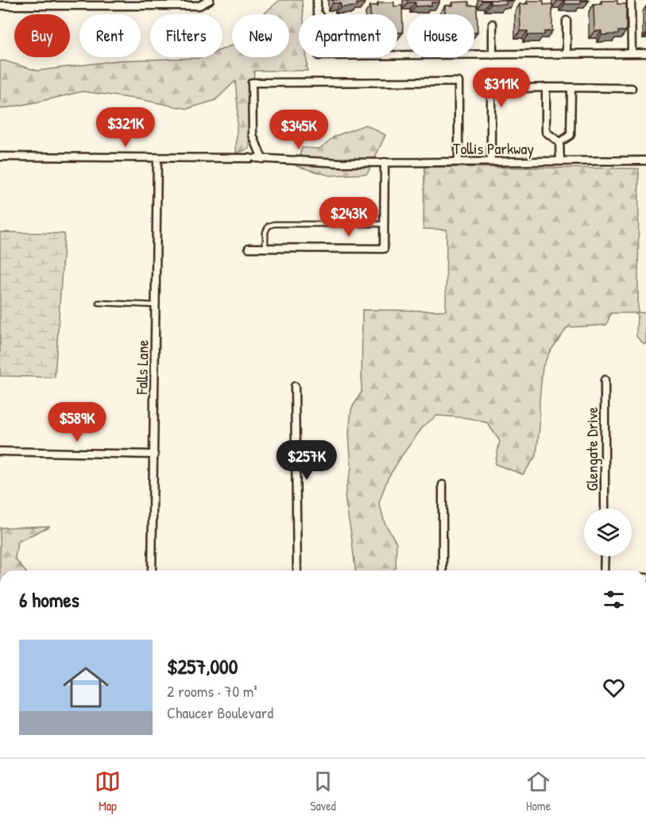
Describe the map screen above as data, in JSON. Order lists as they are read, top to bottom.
{
  "streets": {
    "street": ["Tollis Parkway", "Falls Lane", "Glengate Drive"]
  },
  "crossings": [
    ["Tollis Parkway", "Falls Lane"]
  ],
  "page": {
    "chip": [
      "Buy",
      "Rent",
      "Filters",
      "New",
      "Apartment",
      "House"
    ],
    "price": [
      "$311K",
      "$321K",
      "$345K",
      "$243K",
      "$589K",
      "$257K"
    ],
    "heading": "6 homes",
    "list": [
      {
        "name": "$257,000",
        "note": "2 rooms · 70 m² · Chaucer Boulevard"
      }
    ],
    "tabs": ["Map", "Saved", "Home"]
  }
}
